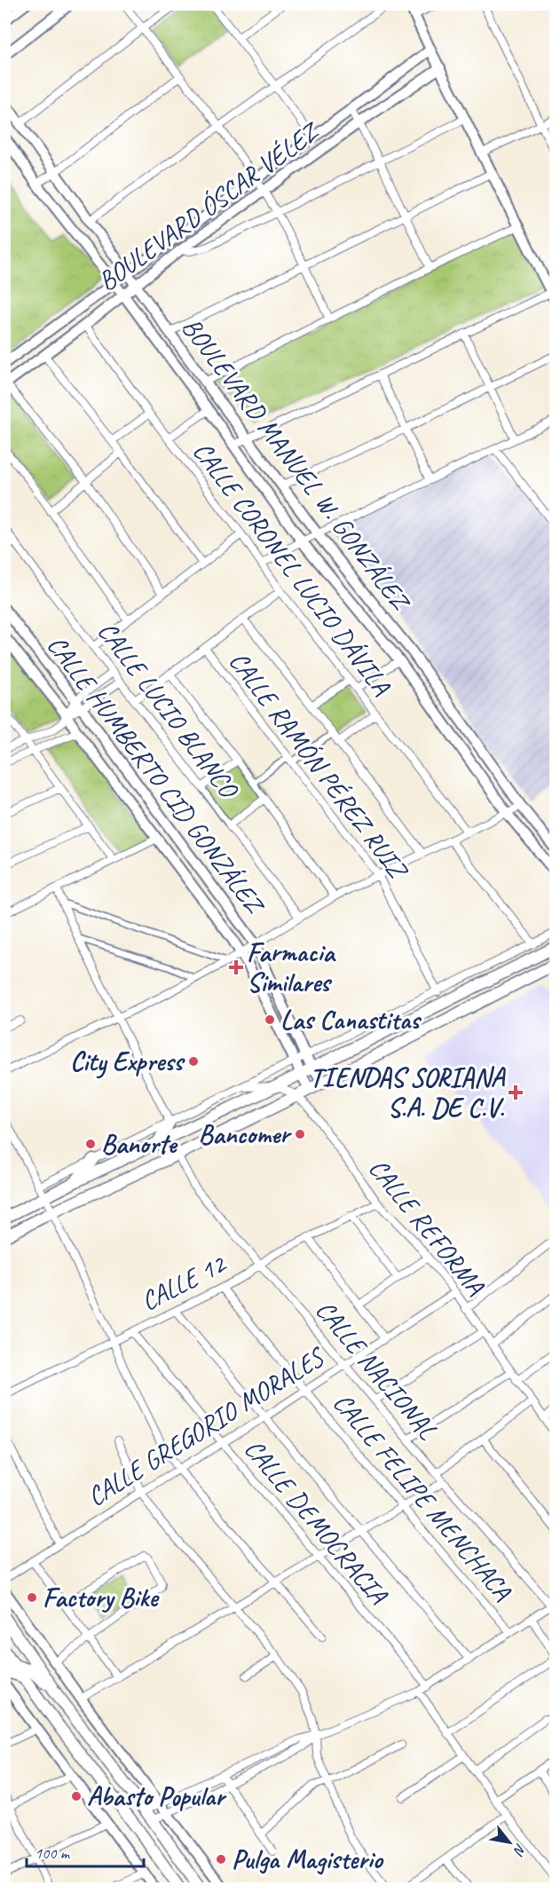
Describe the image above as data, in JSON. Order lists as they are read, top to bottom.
{
  "streets": {
    "street": [
      "BOULEVARD ÓSCAR VÉLEZ",
      "BOULEVARD MANUEL W. GONZÁLEZ",
      "CALLE CORONEL LUCIO DÁVILA",
      "CALLE LUCIO BLANCO",
      "CALLE RAMÓN PÉREZ RUIZ",
      "CALLE HUMBERTO CID GONZÁLEZ",
      "CALLE REFORMA",
      "CALLE 12",
      "CALLE NACIONAL",
      "CALLE GREGORIO MORALES",
      "CALLE FELIPE MENCHACA",
      "CALLE DEMOCRACIA"
    ]
  },
  "crossings": [
    ["BOULEVARD ÓSCAR VÉLEZ", "BOULEVARD MANUEL W. GONZÁLEZ"],
    ["BOULEVARD ÓSCAR VÉLEZ", "CALLE CORONEL LUCIO DÁVILA"],
    ["CALLE REFORMA", "CALLE 12"],
    ["CALLE REFORMA", "CALLE GREGORIO MORALES"],
    ["CALLE 12", "CALLE NACIONAL"],
    ["CALLE 12", "CALLE FELIPE MENCHACA"],
    ["CALLE 12", "CALLE DEMOCRACIA"],
    ["CALLE NACIONAL", "CALLE GREGORIO MORALES"],
    ["CALLE GREGORIO MORALES", "CALLE FELIPE MENCHACA"],
    ["CALLE GREGORIO MORALES", "CALLE DEMOCRACIA"]
  ],
  "places": {
    "health": ["Farmacia Similares", "TIENDAS SORIANA S.A. DE C.V."],
    "other": [
      "Las Canastitas",
      "City Express",
      "Bancomer",
      "Banorte",
      "Factory Bike",
      "Abasto Popular",
      "Pulga Magisterio"
    ]
  },
  "scale_bar": "100 m",
  "north": "bottom right"
}
